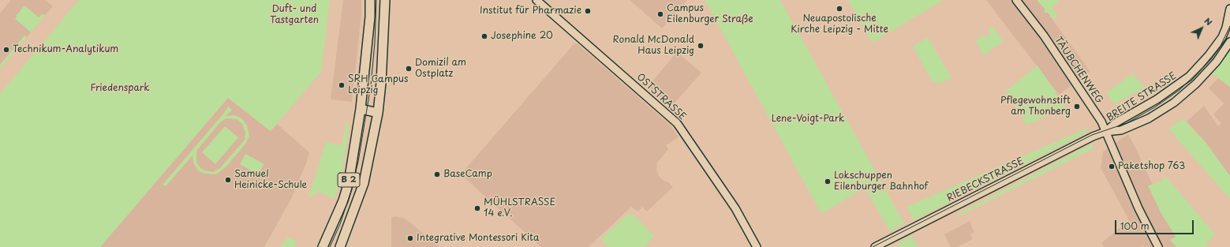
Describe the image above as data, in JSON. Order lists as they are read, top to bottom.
{
  "streets": {
    "main road": ["B 2"],
    "street": [
      "TÄUBCHENWEG",
      "OSTSTRASSE",
      "BREITE STRASSE",
      "RIEBECKSTRASSE"
    ]
  },
  "crossings": [
    ["TÄUBCHENWEG", "BREITE STRASSE"],
    ["TÄUBCHENWEG", "RIEBECKSTRASSE"],
    ["BREITE STRASSE", "RIEBECKSTRASSE"]
  ],
  "parks": ["Duft- und Tastgarten", "Friedenspark", "Lene-Voigt-Park"],
  "places": [
    "Neuapostolische Kirche Leipzig - Mitte",
    "Institut für Pharmazie",
    "Campus Eilenburger Straße",
    "Josephine 20",
    "Ronald McDonald Haus Leipzig",
    "Technikum-Analytikum",
    "Domizil am Ostplatz",
    "SRH Campus Leipzig",
    "Pflegewohnstift am Thonberg",
    "Paketshop 763",
    "BaseCamp",
    "Samuel Heinicke-Schule",
    "Lokschuppen Eilenburger Bahnhof",
    "MÜHLSTRASSE 14 e.V.",
    "Integrative Montessori Kita"
  ],
  "scale_bar": "100 m",
  "north": "top right"
}
